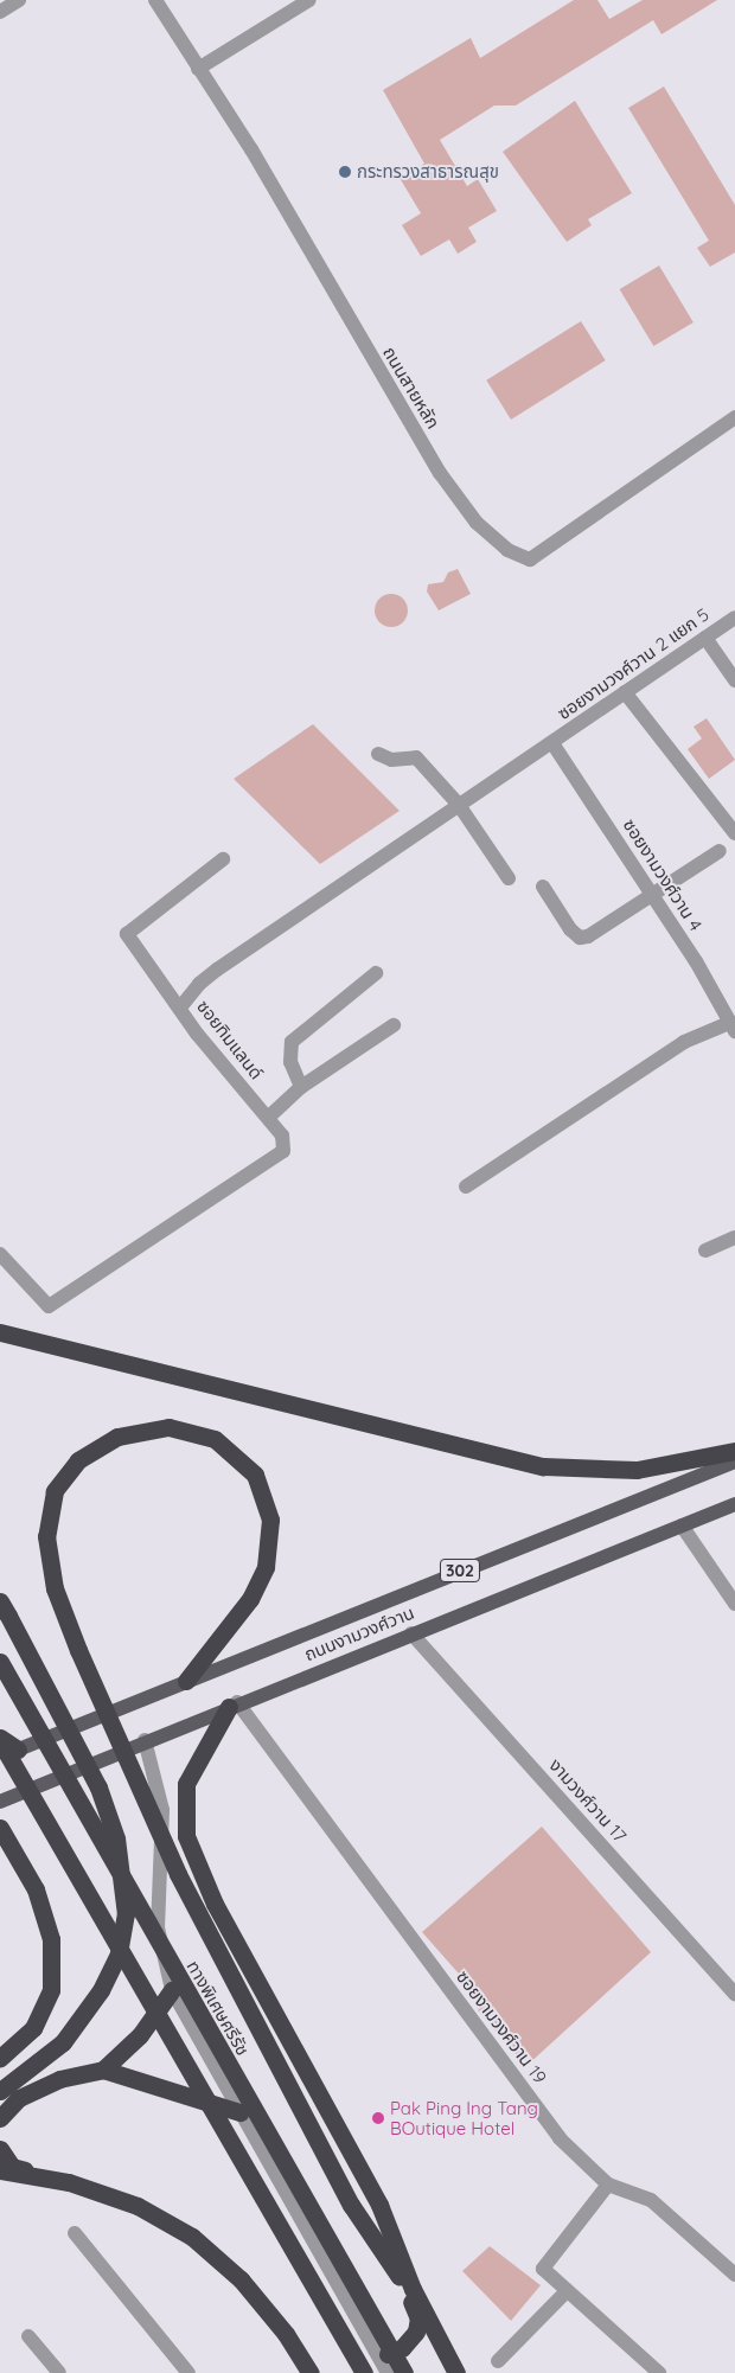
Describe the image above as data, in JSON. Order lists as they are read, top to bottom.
{
  "streets": {
    "highway": ["ทางพิเศษศรีรัช"],
    "main road": ["302", "ถนนงามวงศ์วาน"],
    "street": [
      "ถนนสายหลัก",
      "ซอยงามวงศ์วาน 2 แยก 5",
      "ซอยงามวงศ์วาน 4",
      "ซอยทิมแลนด์",
      "งามวงศ์วาน 17",
      "ซอยงามวงศ์วาน 19"
    ]
  },
  "crossings": [
    ["ซอยงามวงศ์วาน 2 แยก 5", "ซอยงามวงศ์วาน 4"],
    ["ซอยงามวงศ์วาน 2 แยก 5", "ซอยทิมแลนด์"],
    ["ซอยงามวงศ์วาน 4", "ซอยทิมแลนด์"],
    ["ถนนงามวงศ์วาน", "งามวงศ์วาน 17"],
    ["ถนนงามวงศ์วาน", "ซอยงามวงศ์วาน 19"]
  ],
  "places": ["กระทรวงสาธารณสุข", "Pak Ping Ing Tang BOutique Hotel"]
}
